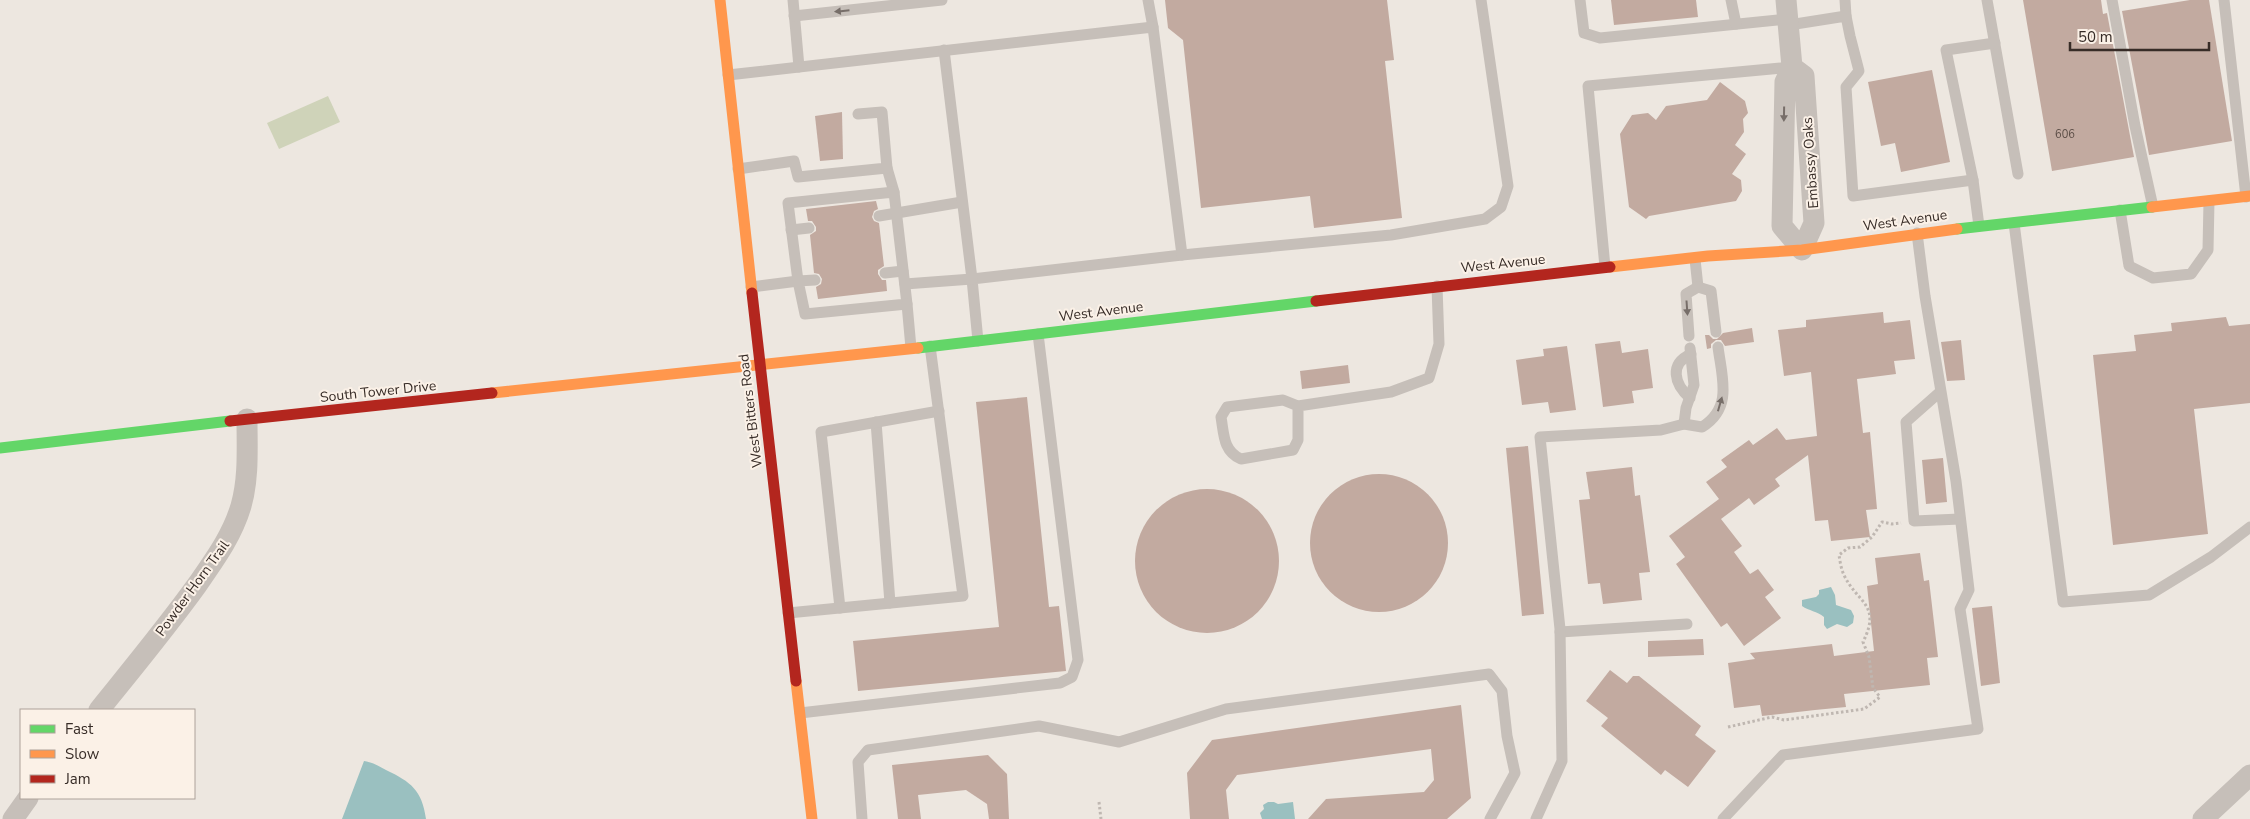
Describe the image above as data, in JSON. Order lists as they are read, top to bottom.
{
  "streets": {
    "main road": ["West Avenue", "South Tower Drive", "West Bitters Road"],
    "street": ["Embassy Oaks", "Powder Horn Trail"]
  },
  "crossings": [
    ["Embassy Oaks", "West Avenue"],
    ["West Avenue", "South Tower Drive"],
    ["West Avenue", "West Bitters Road"],
    ["South Tower Drive", "West Bitters Road"],
    ["South Tower Drive", "Powder Horn Trail"]
  ],
  "house_numbers": ["606"],
  "legend": ["Fast", "Slow", "Jam"],
  "scale_bar": "50 m"
}
